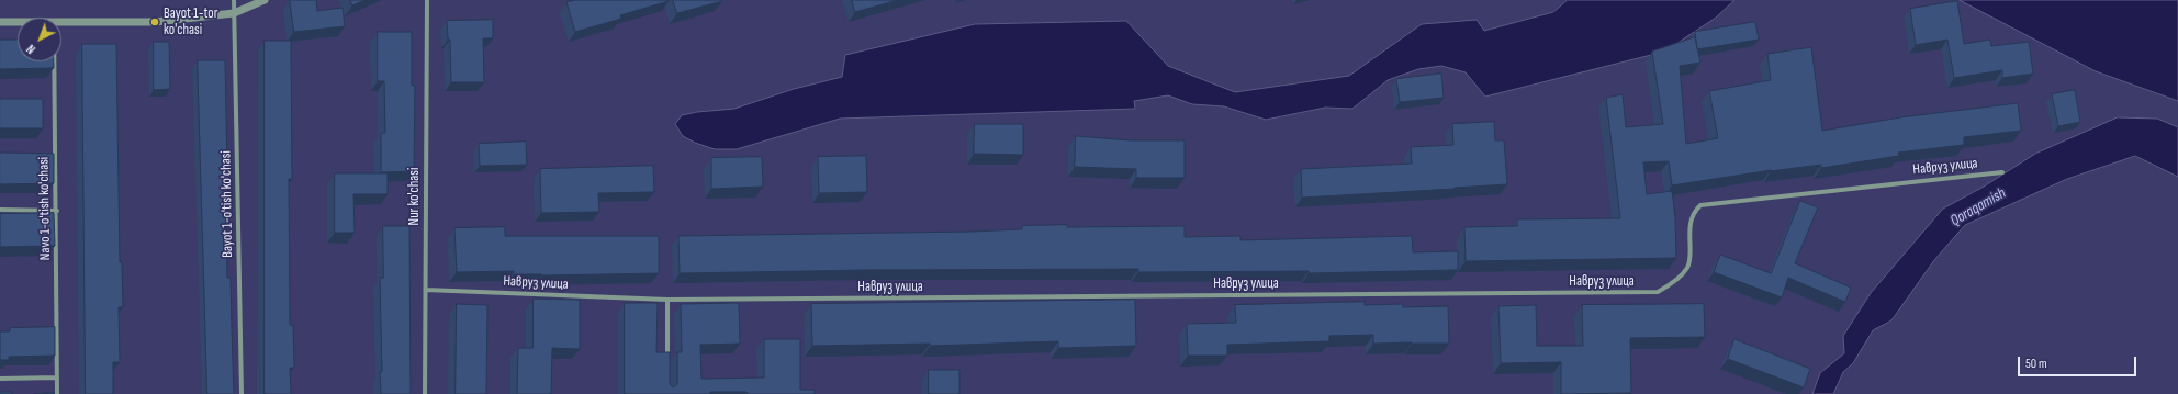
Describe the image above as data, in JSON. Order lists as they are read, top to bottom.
{
  "streets": {
    "street": [
      "Навруз улица",
      "Nur ko'chasi",
      "Bayot 1-o'tish ko'chasi",
      "Navo 1-o'tish ko'chasi"
    ]
  },
  "crossings": [
    ["Навруз улица", "Nur ko'chasi"]
  ],
  "water": ["Qoraqamish"],
  "places": ["Bayot 1-tor ko'chasi"],
  "scale_bar": "50 m",
  "north": "bottom left"
}
